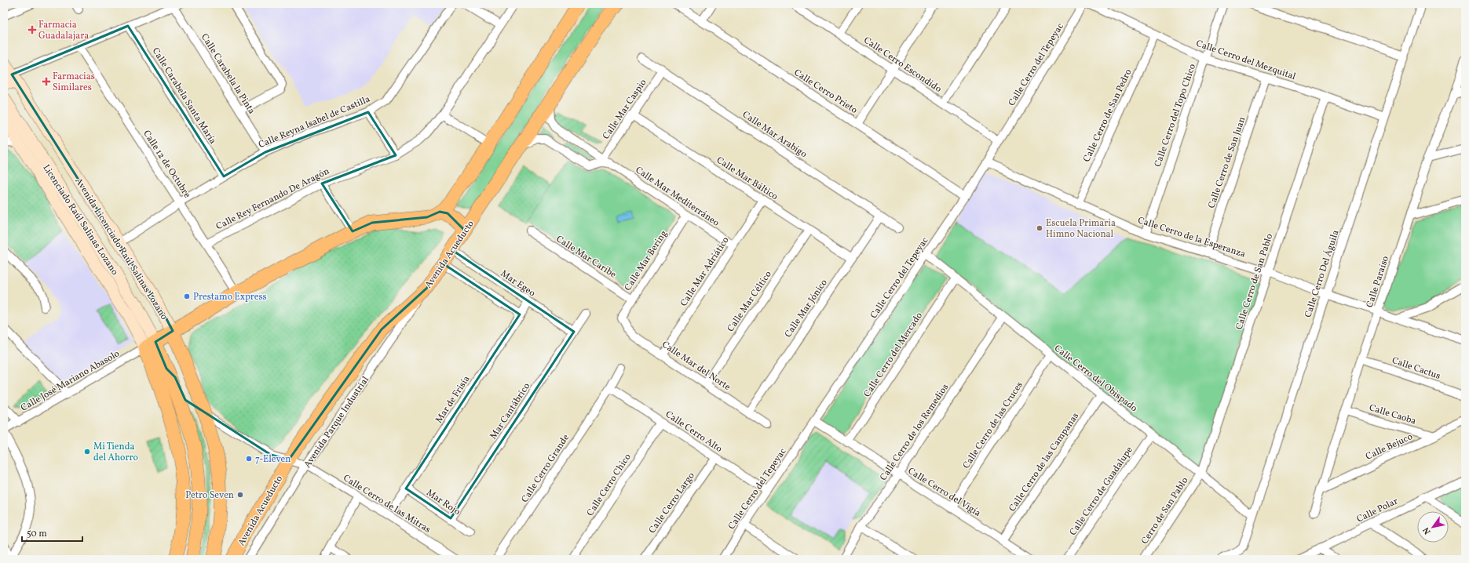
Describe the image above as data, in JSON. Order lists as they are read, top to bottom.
{
  "streets": {
    "main road": ["Licenciado Raúl Salinas Lozano", "Avenida Licenciado Raúl Salinas Lozano", "Avenida Acueducto"],
    "street": [
      "Calle Cerro del Mezquital",
      "Calle Cerro Escondido",
      "Calle Cerro del Tepeyac",
      "Calle Carabela la Pinta",
      "Calle Cerro Prieto",
      "Calle Carabela Santa María",
      "Calle Mar Caspio",
      "Calle Cerro de San Pedro",
      "Calle Cerro del Topo Chico",
      "Calle Reyna Isabel de Castilla",
      "Calle Mar Arabigo",
      "Calle Cerro de San Juan",
      "Calle 12 de Octubre",
      "Calle Mar Báltico",
      "Calle Mar Mediterráneo",
      "Calle Rey Fernando De Aragón",
      "Calle Cerro de la Esperanza",
      "Calle Mar Caribe",
      "Calle Mar Bering",
      "Calle Mar Adriático",
      "Calle Cerro Del Águila",
      "Calle Cerro de San Pablo",
      "Calle Paraíso",
      "Mar Egeo",
      "Calle Mar Céltico",
      "Calle Mar Jónico",
      "Calle Cerro del Mercado",
      "Calle Mar del Norte",
      "Calle Cactus",
      "Calle Cerro del Obispado",
      "Calle José Mariano Abasolo",
      "Mar de Frisia",
      "Mar Cantábrico",
      "Calle Caoba",
      "Avenida Parque Industrial",
      "Calle Cerro de las Cruces",
      "Calle Cerro Alto",
      "Calle Cerro de los Remedios",
      "Calle Bejuco",
      "Calle Cerro de las Campanas",
      "Calle Cerro Grande",
      "Calle Cerro Chico",
      "Calle Cerro de Guadalupe",
      "Calle Cerro del Vigía",
      "Mar Rojo",
      "Calle Cerro Largo",
      "Calle Cerro de las Mitras",
      "Calle Polar",
      "Cerro de San Pablo"
    ]
  },
  "crossings": [
    ["Calle Cerro del Mezquital", "Calle Cerro de San Pedro"],
    ["Calle Cerro del Mezquital", "Calle Cerro del Topo Chico"],
    ["Calle Cerro del Mezquital", "Calle Cerro de San Juan"],
    ["Calle Cerro del Mezquital", "Calle Cerro Del Águila"],
    ["Calle Cerro del Mezquital", "Calle Cerro de San Pablo"],
    ["Calle Cerro Escondido", "Calle Cerro del Tepeyac"],
    ["Calle Cerro del Tepeyac", "Calle Cerro Prieto"],
    ["Calle Cerro del Tepeyac", "Calle Cerro de la Esperanza"],
    ["Calle Cerro del Tepeyac", "Calle Cerro del Obispado"],
    ["Calle Cerro del Tepeyac", "Calle Cerro Alto"],
    ["Calle Cerro del Tepeyac", "Calle Cerro del Vigía"],
    ["Calle Carabela la Pinta", "Calle Reyna Isabel de Castilla"],
    ["Calle Carabela Santa María", "Calle Reyna Isabel de Castilla"],
    ["Calle Mar Caspio", "Calle Mar Arabigo"],
    ["Calle Mar Caspio", "Calle Mar Báltico"],
    ["Calle Mar Caspio", "Calle Mar Mediterráneo"],
    ["Calle Cerro de San Pedro", "Calle Cerro de la Esperanza"],
    ["Calle Cerro del Topo Chico", "Calle Cerro de la Esperanza"],
    ["Calle Reyna Isabel de Castilla", "Calle 12 de Octubre"],
    ["Calle Reyna Isabel de Castilla", "Avenida Licenciado Raúl Salinas Lozano"],
    ["Calle Mar Arabigo", "Calle Mar Jónico"],
    ["Calle Cerro de San Juan", "Calle Cerro de la Esperanza"],
    ["Calle 12 de Octubre", "Calle Rey Fernando De Aragón"],
    ["Calle Mar Báltico", "Calle Mar Adriático"],
    ["Calle Mar Báltico", "Calle Mar Céltico"],
    ["Calle Mar Báltico", "Calle Mar Jónico"],
    ["Calle Mar Mediterráneo", "Avenida Acueducto"],
    ["Calle Mar Mediterráneo", "Calle Mar Bering"],
    ["Calle Mar Mediterráneo", "Calle Mar Adriático"],
    ["Licenciado Raúl Salinas Lozano", "Calle José Mariano Abasolo"],
    ["Calle Cerro de la Esperanza", "Calle Cerro Del Águila"],
    ["Calle Cerro de la Esperanza", "Calle Cerro de San Pablo"],
    ["Calle Cerro de la Esperanza", "Calle Paraíso"],
    ["Avenida Licenciado Raúl Salinas Lozano", "Calle Cerro de las Mitras"],
    ["Avenida Acueducto", "Mar Egeo"],
    ["Avenida Acueducto", "Avenida Parque Industrial"],
    ["Avenida Acueducto", "Calle Cerro de las Mitras"],
    ["Calle Mar Caribe", "Calle Mar Bering"],
    ["Calle Mar Bering", "Calle Mar del Norte"],
    ["Calle Mar Adriático", "Calle Mar del Norte"],
    ["Calle Cerro Del Águila", "Calle Cerro del Obispado"],
    ["Calle Cerro de San Pablo", "Calle Cerro del Obispado"],
    ["Calle Cerro de San Pablo", "Cerro de San Pablo"],
    ["Calle Paraíso", "Calle Cactus"],
    ["Calle Paraíso", "Calle Caoba"],
    ["Calle Paraíso", "Calle Bejuco"],
    ["Mar Egeo", "Mar de Frisia"],
    ["Mar Egeo", "Mar Cantábrico"],
    ["Calle Mar Céltico", "Calle Mar del Norte"],
    ["Calle Mar Jónico", "Calle Mar del Norte"],
    ["Calle Cerro del Mercado", "Calle Cerro del Obispado"],
    ["Calle Cerro del Mercado", "Calle Cerro del Vigía"],
    ["Calle Cerro del Obispado", "Calle Cerro de las Cruces"],
    ["Calle Cerro del Obispado", "Calle Cerro de los Remedios"],
    ["Calle Cerro del Obispado", "Calle Cerro de las Campanas"],
    ["Calle Cerro del Obispado", "Calle Cerro de Guadalupe"],
    ["Calle Cerro del Obispado", "Cerro de San Pablo"],
    ["Mar de Frisia", "Mar Rojo"],
    ["Mar Cantábrico", "Mar Rojo"],
    ["Calle Caoba", "Calle Bejuco"],
    ["Avenida Parque Industrial", "Calle Cerro de las Mitras"],
    ["Calle Cerro de las Cruces", "Calle Cerro del Vigía"],
    ["Calle Cerro Alto", "Calle Cerro Grande"],
    ["Calle Cerro Alto", "Calle Cerro Chico"],
    ["Calle Cerro Alto", "Calle Cerro Largo"],
    ["Calle Cerro de los Remedios", "Calle Cerro del Vigía"],
    ["Calle Cerro de las Campanas", "Calle Cerro del Vigía"]
  ],
  "places": {
    "health": ["Farmacia Guadalajara", "Farmacias Similares"],
    "other": [
      "Escuela Primaria Himno Nacional",
      "Prestamo Express",
      "Mi Tienda del Ahorro",
      "7-Eleven",
      "Petro Seven"
    ]
  },
  "scale_bar": "50 m",
  "north": "bottom left"
}
